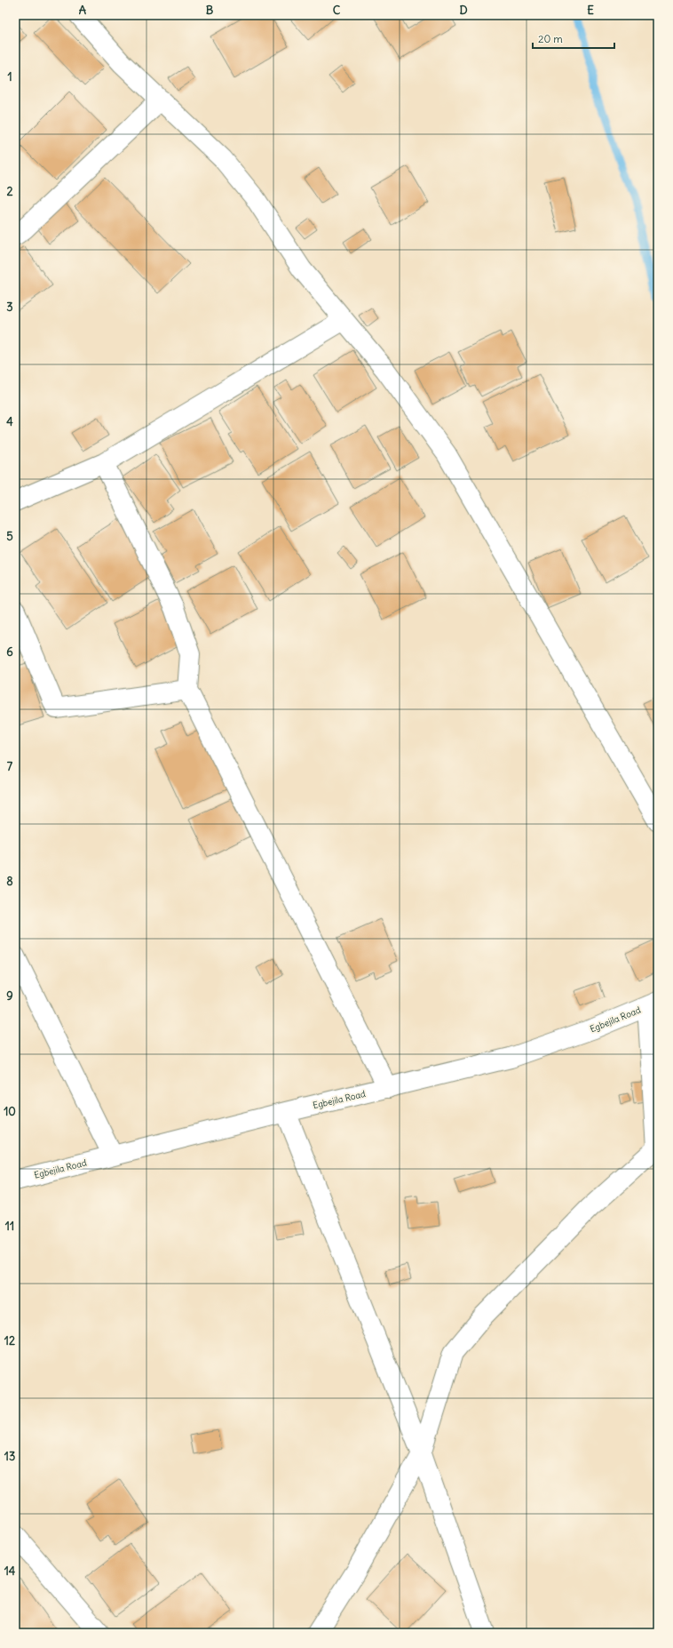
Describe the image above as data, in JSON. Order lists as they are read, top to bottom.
{
  "streets": {
    "street": ["Egbejila Road"]
  },
  "scale_bar": "20 m",
  "grid": {
    "columns": [
      "A",
      "B",
      "C",
      "D",
      "E"
    ],
    "rows": [
      "1",
      "2",
      "3",
      "4",
      "5",
      "6",
      "7",
      "8",
      "9",
      "10",
      "11",
      "12",
      "13",
      "14"
    ]
  }
}
